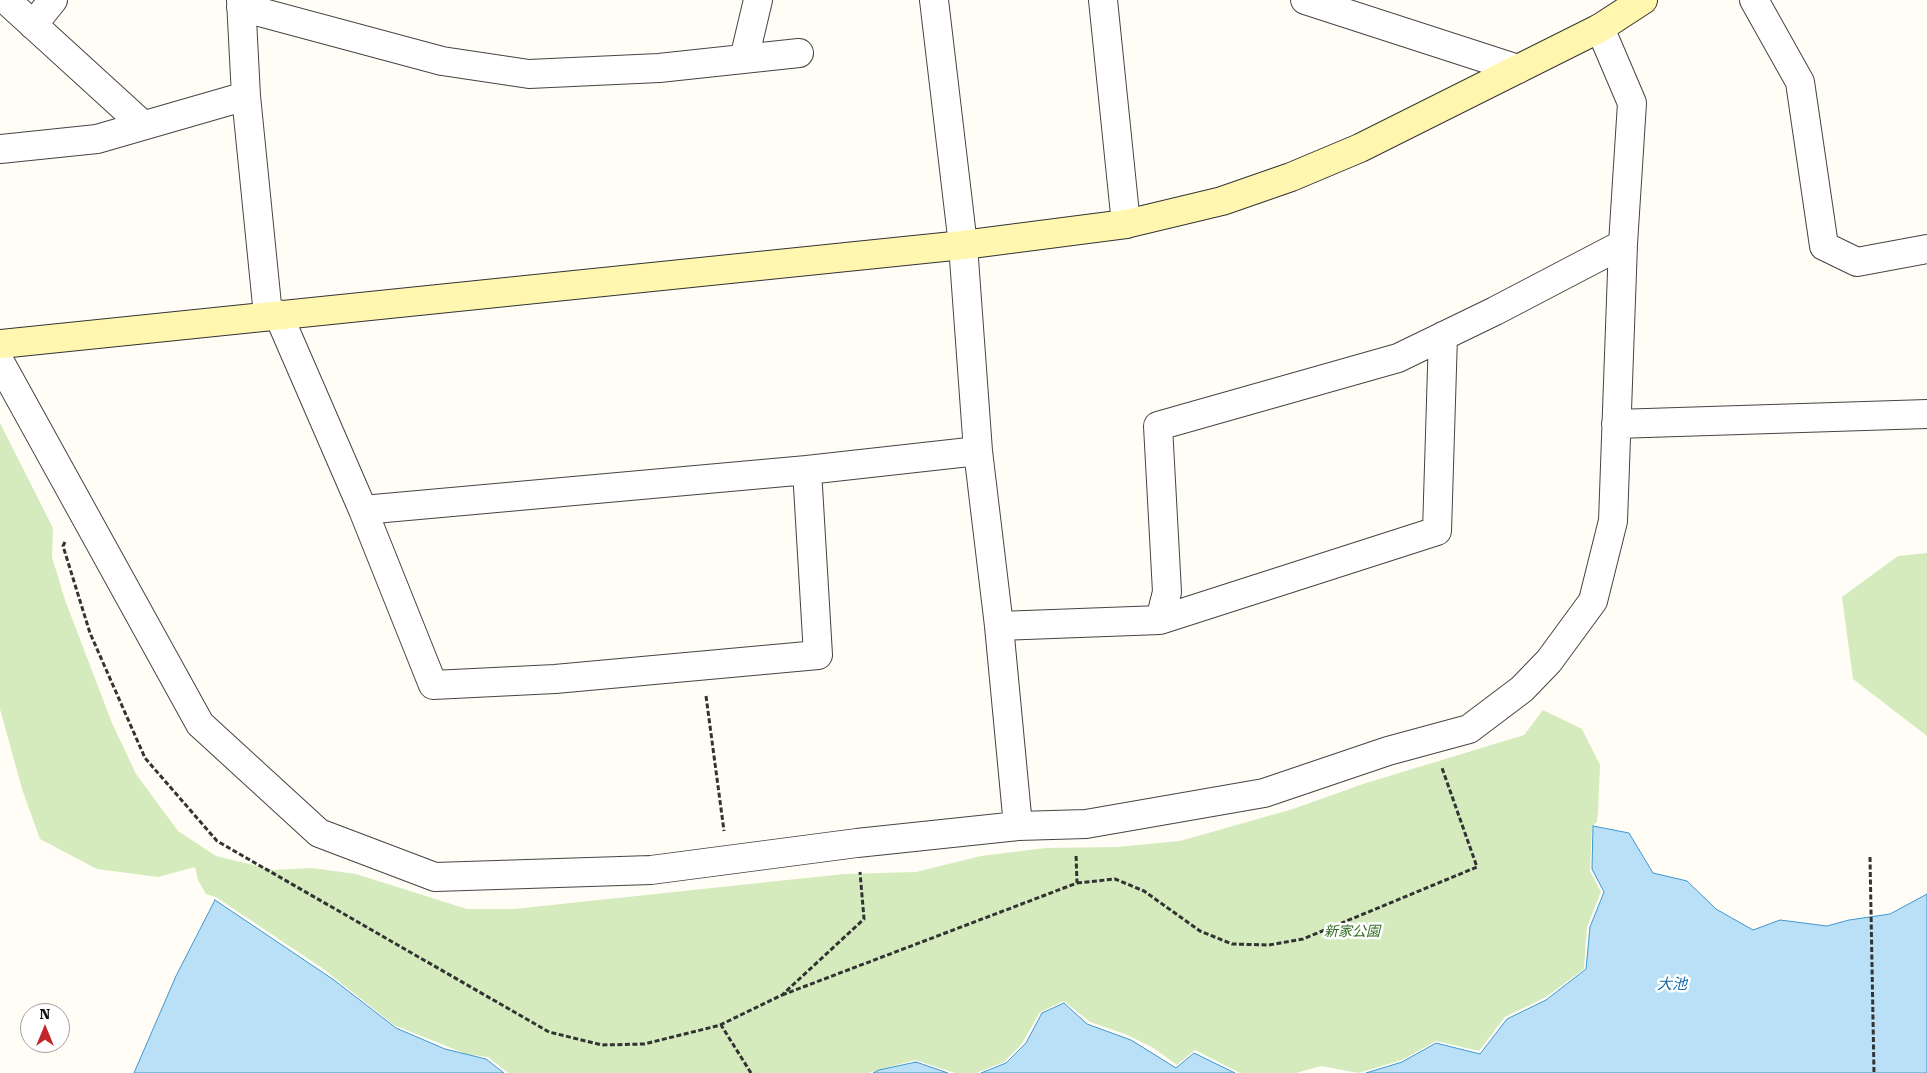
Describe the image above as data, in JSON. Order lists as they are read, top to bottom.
{
  "water": ["大池"],
  "parks": ["新家公園"],
  "north": "top"
}
